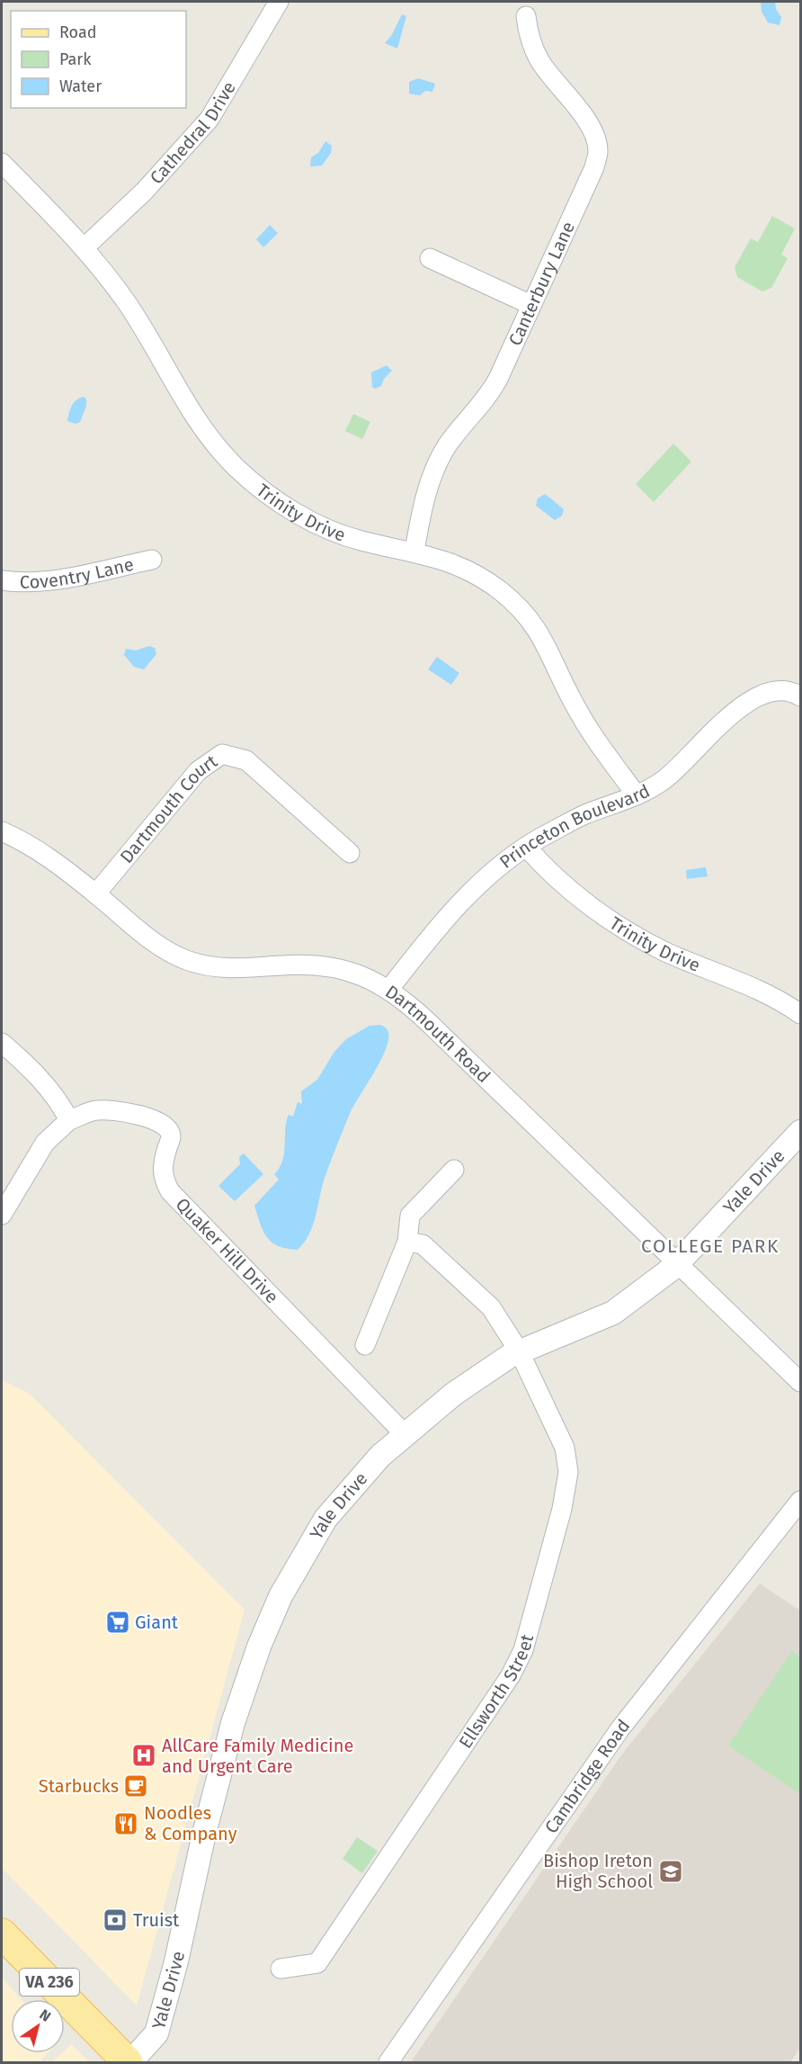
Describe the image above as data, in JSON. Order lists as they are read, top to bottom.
{
  "streets": {
    "main road": ["VA 236"],
    "street": [
      "Cathedral Drive",
      "Canterbury Lane",
      "Trinity Drive",
      "Coventry Lane",
      "Dartmouth Court",
      "Princeton Boulevard",
      "Dartmouth Road",
      "Yale Drive",
      "Quaker Hill Drive",
      "Ellsworth Street",
      "Cambridge Road"
    ]
  },
  "crossings": [
    ["Cathedral Drive", "Trinity Drive"],
    ["Canterbury Lane", "Trinity Drive"],
    ["Trinity Drive", "Princeton Boulevard"],
    ["Dartmouth Court", "Dartmouth Road"],
    ["Princeton Boulevard", "Dartmouth Road"],
    ["Dartmouth Road", "Yale Drive"],
    ["Yale Drive", "Quaker Hill Drive"],
    ["Yale Drive", "Ellsworth Street"],
    ["Yale Drive", "VA 236"]
  ],
  "districts": ["COLLEGE PARK"],
  "places": {
    "supermarket": ["Giant"],
    "hospital": ["AllCare Family Medicine and Urgent Care"],
    "cafe": ["Starbucks"],
    "restaurant": ["Noodles & Company"],
    "school or university": ["Bishop Ireton High School"],
    "bank": ["Truist"]
  },
  "legend": ["Road", "Park", "Water"],
  "north": "top right"
}
